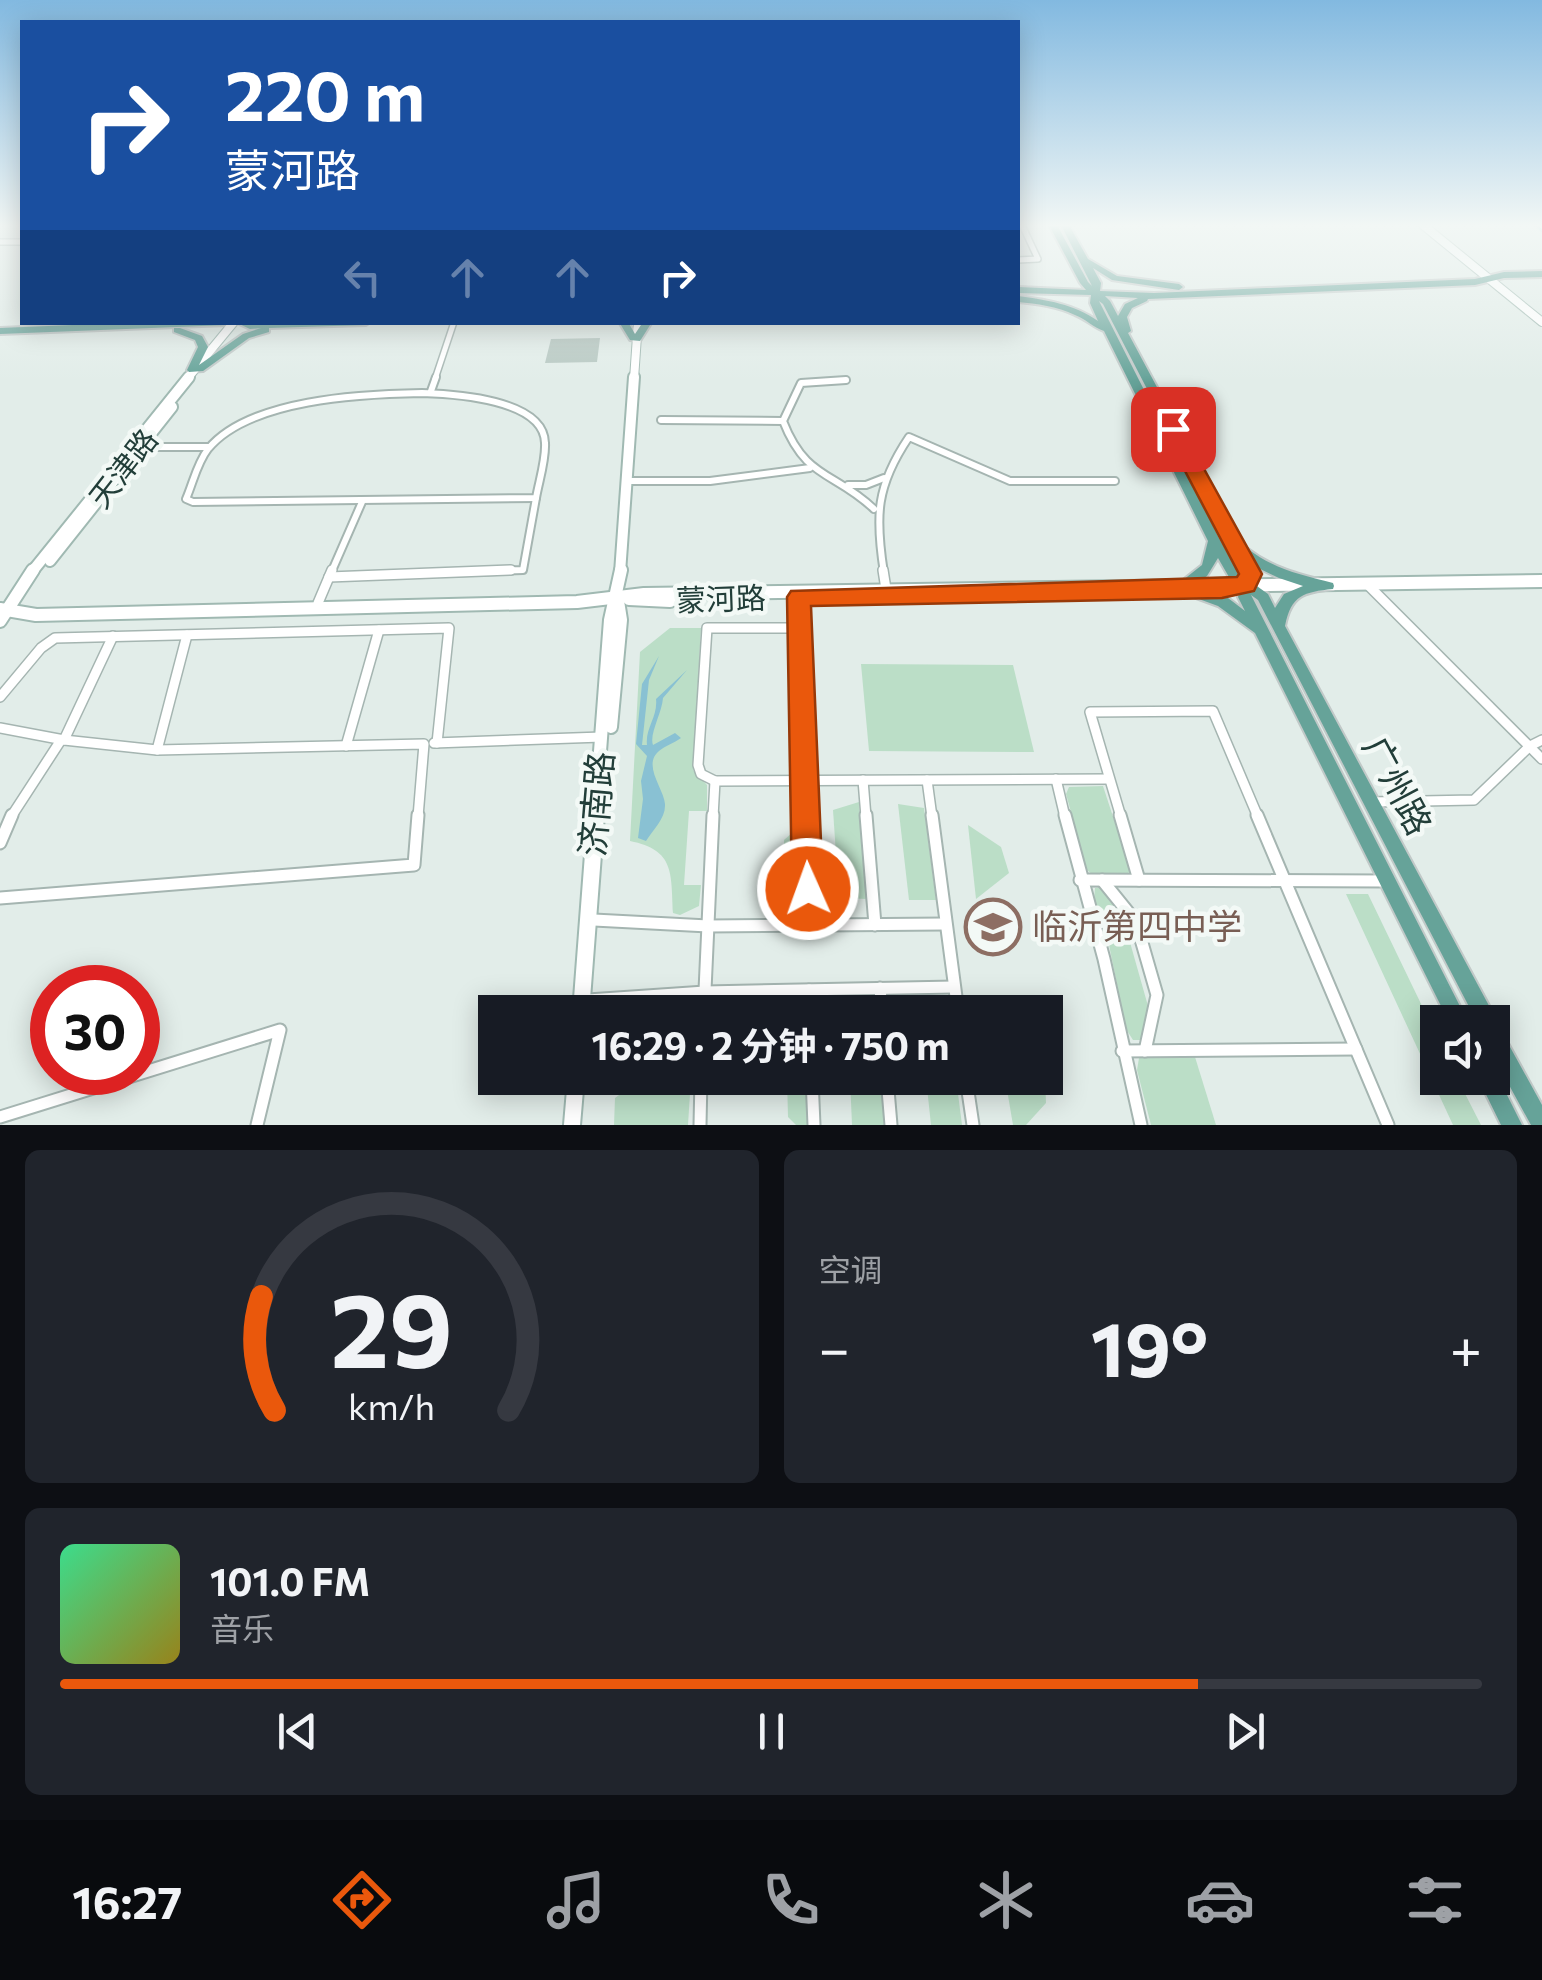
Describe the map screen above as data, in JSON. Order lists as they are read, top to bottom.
{
  "streets": {
    "main road": ["广州路"],
    "street": ["天津路", "蒙河路", "济南路"]
  },
  "crossings": [
    ["天津路", "蒙河路"],
    ["蒙河路", "广州路"],
    ["蒙河路", "济南路"]
  ],
  "places": {
    "school or university": ["临沂第四中学"]
  },
  "page": {
    "turn": ["220 m", "蒙河路"],
    "limit": "30",
    "trip": "16:29 · 2 分钟 · 750 m",
    "tile": "空调",
    "heat": ["−", "19°", "+"],
    "song": ["101.0 FM", "音乐"],
    "tabs": "16:27",
    "gauge": ["29", "km/h"]
  }
}
